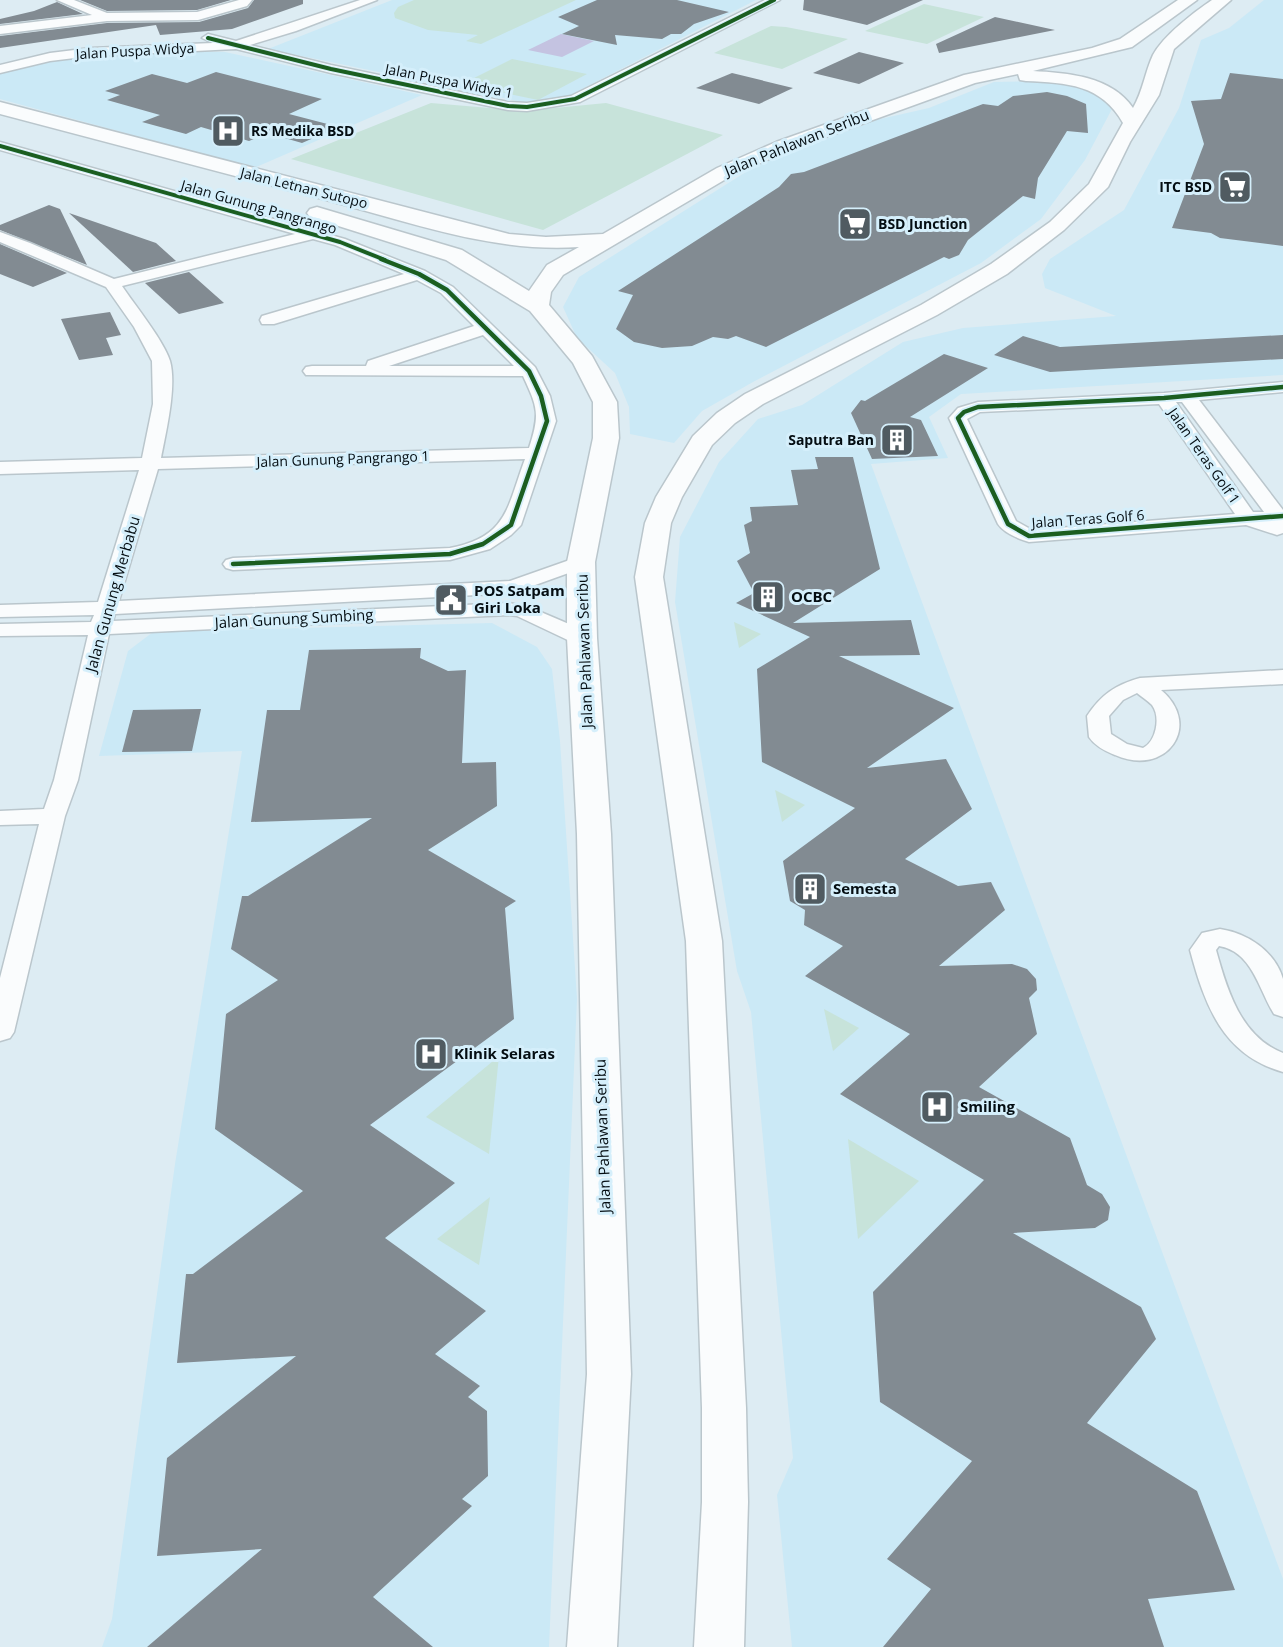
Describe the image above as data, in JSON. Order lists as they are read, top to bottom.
{
  "streets": {
    "main road": ["Jalan Pahlawan Seribu", "Jalan Letnan Sutopo"],
    "street": [
      "Jalan Puspa Widya",
      "Jalan Puspa Widya 1",
      "Jalan Gunung Pangrango",
      "Jalan Teras Golf 1",
      "Jalan Gunung Pangrango 1",
      "Jalan Teras Golf 6",
      "Jalan Gunung Merbabu",
      "Jalan Gunung Sumbing"
    ]
  },
  "crossings": [
    ["Jalan Puspa Widya", "Jalan Puspa Widya 1"],
    ["Jalan Pahlawan Seribu", "Jalan Letnan Sutopo"],
    ["Jalan Pahlawan Seribu", "Jalan Gunung Sumbing"],
    ["Jalan Gunung Pangrango", "Jalan Gunung Pangrango 1"],
    ["Jalan Teras Golf 1", "Jalan Teras Golf 6"],
    ["Jalan Gunung Pangrango 1", "Jalan Gunung Merbabu"],
    ["Jalan Gunung Merbabu", "Jalan Gunung Sumbing"]
  ],
  "places": {
    "hospital": ["RS Medika BSD", "Klinik Selaras", "Smiling"],
    "supermarket": ["ITC BSD", "BSD Junction"],
    "building": ["Saputra Ban", "OCBC", "Semesta"],
    "public building": ["POS Satpam Giri Loka"]
  }
}
